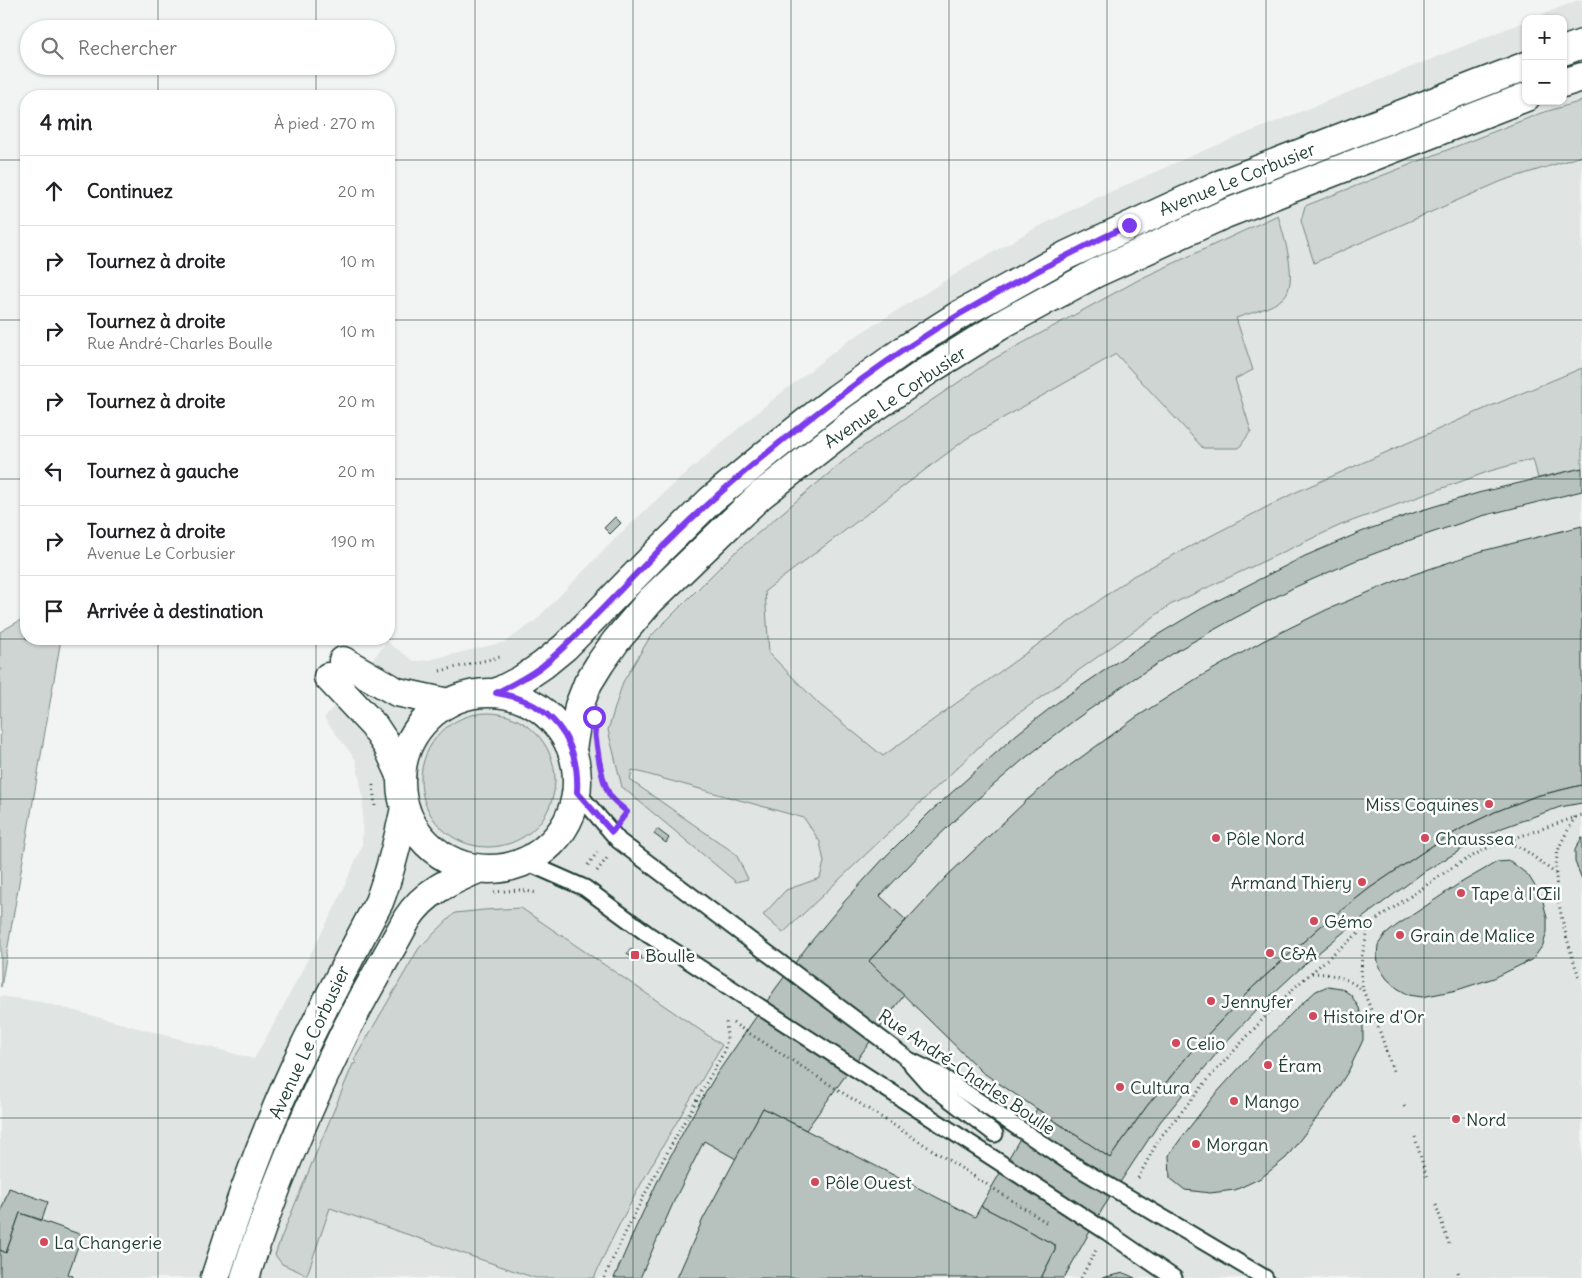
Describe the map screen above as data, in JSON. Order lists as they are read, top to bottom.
{
  "streets": {
    "street": ["Avenue Le Corbusier"],
    "lane": ["Rue André-Charles Boulle"]
  },
  "crossings": [
    ["Avenue Le Corbusier", "Rue André-Charles Boulle"]
  ],
  "places": {
    "other": [
      "Miss Coquines",
      "Pôle Nord",
      "Chaussea",
      "Armand Thiery",
      "Tape à l'Œil",
      "Gémo",
      "Grain de Malice",
      "C&A",
      "Jennyfer",
      "Histoire d'Or",
      "Celio",
      "Éram",
      "Cultura",
      "Mango",
      "Nord",
      "Morgan",
      "Pôle Ouest",
      "La Changerie"
    ],
    "transit": ["Boulle"]
  },
  "page": {
    "map_buttons": ["+", "−"],
    "search": "Rechercher",
    "heading": ["4 min", "À pied · 270 m"],
    "list": [
      ["Continuez", "20 m"],
      ["Tournez à droite", "10 m"],
      ["Tournez à droite", "Rue André-Charles Boulle", "10 m"],
      ["Tournez à droite", "20 m"],
      ["Tournez à gauche", "20 m"],
      ["Tournez à droite", "Avenue Le Corbusier", "190 m"],
      "Arrivée à destination"
    ]
  }
}
